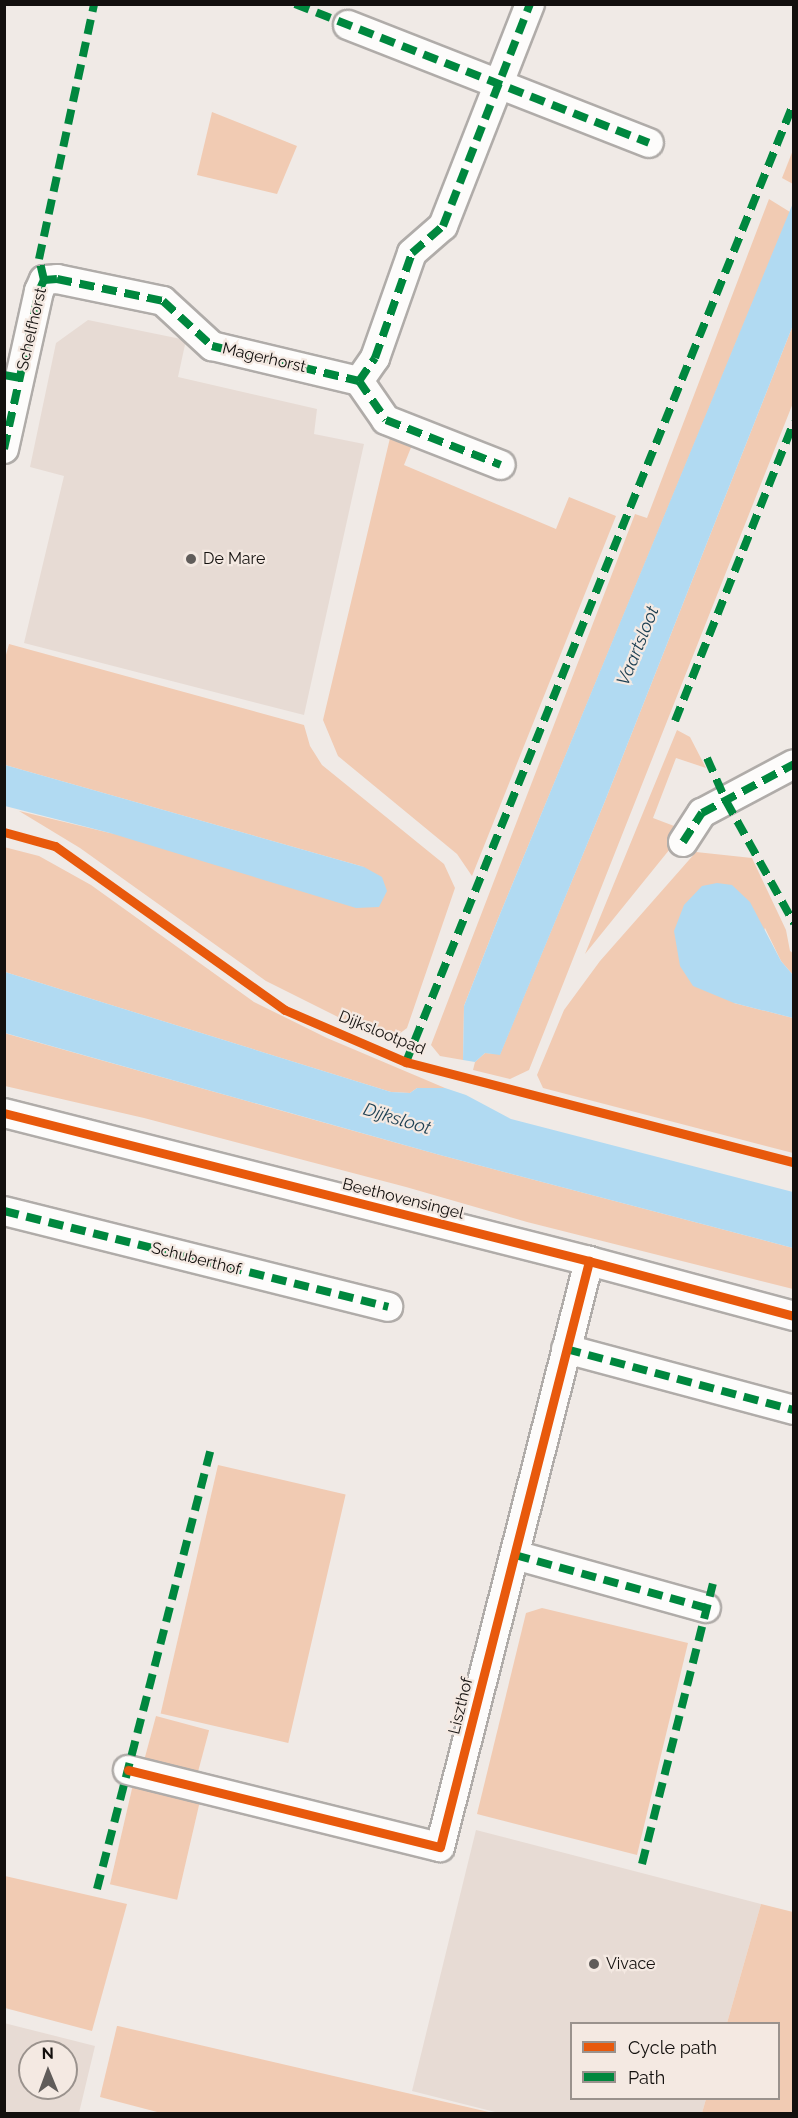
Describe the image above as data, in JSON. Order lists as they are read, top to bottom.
{
  "streets": {
    "street": [
      "Schelfhorst",
      "Magerhorst",
      "Beethovensingel",
      "Schuberthof",
      "Liszthof"
    ],
    "cycle path": ["Dijkslootpad"]
  },
  "crossings": [
    ["Schelfhorst", "Magerhorst"],
    ["Beethovensingel", "Liszthof"]
  ],
  "water": ["Vaartsloot", "Dijksloot"],
  "places": ["De Mare", "Vivace"],
  "legend": ["Cycle path", "Path"],
  "north": "top"
}
